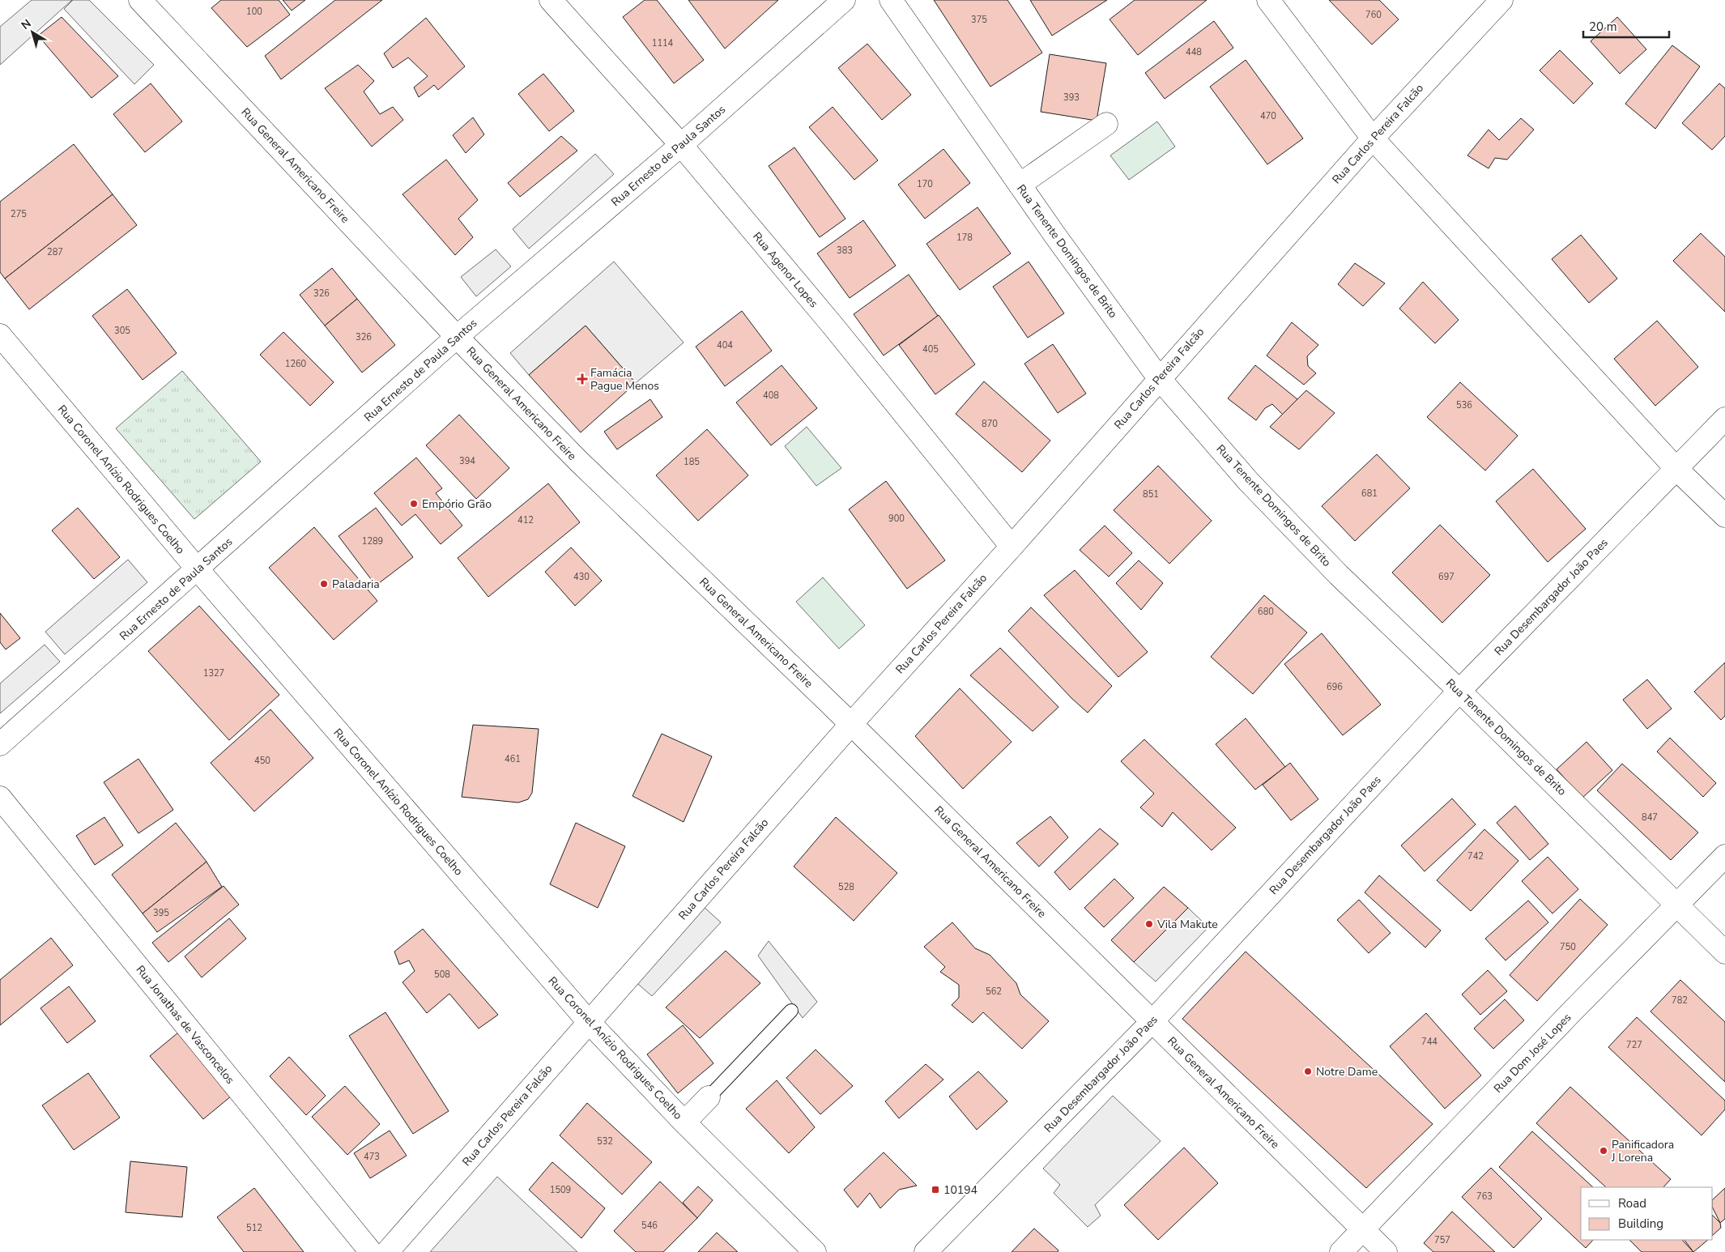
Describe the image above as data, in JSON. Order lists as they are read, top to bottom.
{
  "streets": {
    "street": [
      "Rua Carlos Pereira Falcão",
      "Rua Ernesto de Paula Santos",
      "Rua General Americano Freire",
      "Rua Tenente Domingos de Brito",
      "Rua Agenor Lopes",
      "Rua Coronel Anízio Rodrigues Coelho",
      "Rua Desembargador João Paes",
      "Rua Jonathas de Vasconcelos",
      "Rua Dom José Lopes"
    ]
  },
  "crossings": [
    ["Rua Carlos Pereira Falcão", "Rua General Americano Freire"],
    ["Rua Carlos Pereira Falcão", "Rua Tenente Domingos de Brito"],
    ["Rua Carlos Pereira Falcão", "Rua Agenor Lopes"],
    ["Rua Carlos Pereira Falcão", "Rua Coronel Anízio Rodrigues Coelho"],
    ["Rua Ernesto de Paula Santos", "Rua General Americano Freire"],
    ["Rua Ernesto de Paula Santos", "Rua Agenor Lopes"],
    ["Rua Ernesto de Paula Santos", "Rua Coronel Anízio Rodrigues Coelho"],
    ["Rua General Americano Freire", "Rua Desembargador João Paes"],
    ["Rua General Americano Freire", "Rua Dom José Lopes"],
    ["Rua Tenente Domingos de Brito", "Rua Desembargador João Paes"],
    ["Rua Tenente Domingos de Brito", "Rua Dom José Lopes"]
  ],
  "places": {
    "health": ["Famácia Pague Menos"],
    "other": [
      "Empório Grão",
      "Paladaria",
      "Vila Makute",
      "Notre Dame",
      "Panificadora J Lorena"
    ],
    "transit": ["10194"]
  },
  "house_numbers": [
    "100",
    "760",
    "375",
    "1114",
    "448",
    "393",
    "470",
    "170",
    "275",
    "178",
    "383",
    "287",
    "326",
    "305",
    "326",
    "404",
    "405",
    "1260",
    "408",
    "536",
    "870",
    "394",
    "185",
    "681",
    "851",
    "900",
    "412",
    "1289",
    "430",
    "697",
    "680",
    "1327",
    "696",
    "461",
    "450",
    "847",
    "742",
    "528",
    "395",
    "750",
    "508",
    "562",
    "782",
    "744",
    "727",
    "532",
    "473",
    "1509",
    "763",
    "546",
    "512",
    "757"
  ],
  "legend": ["Road", "Building"],
  "scale_bar": "20 m",
  "north": "top left"
}
